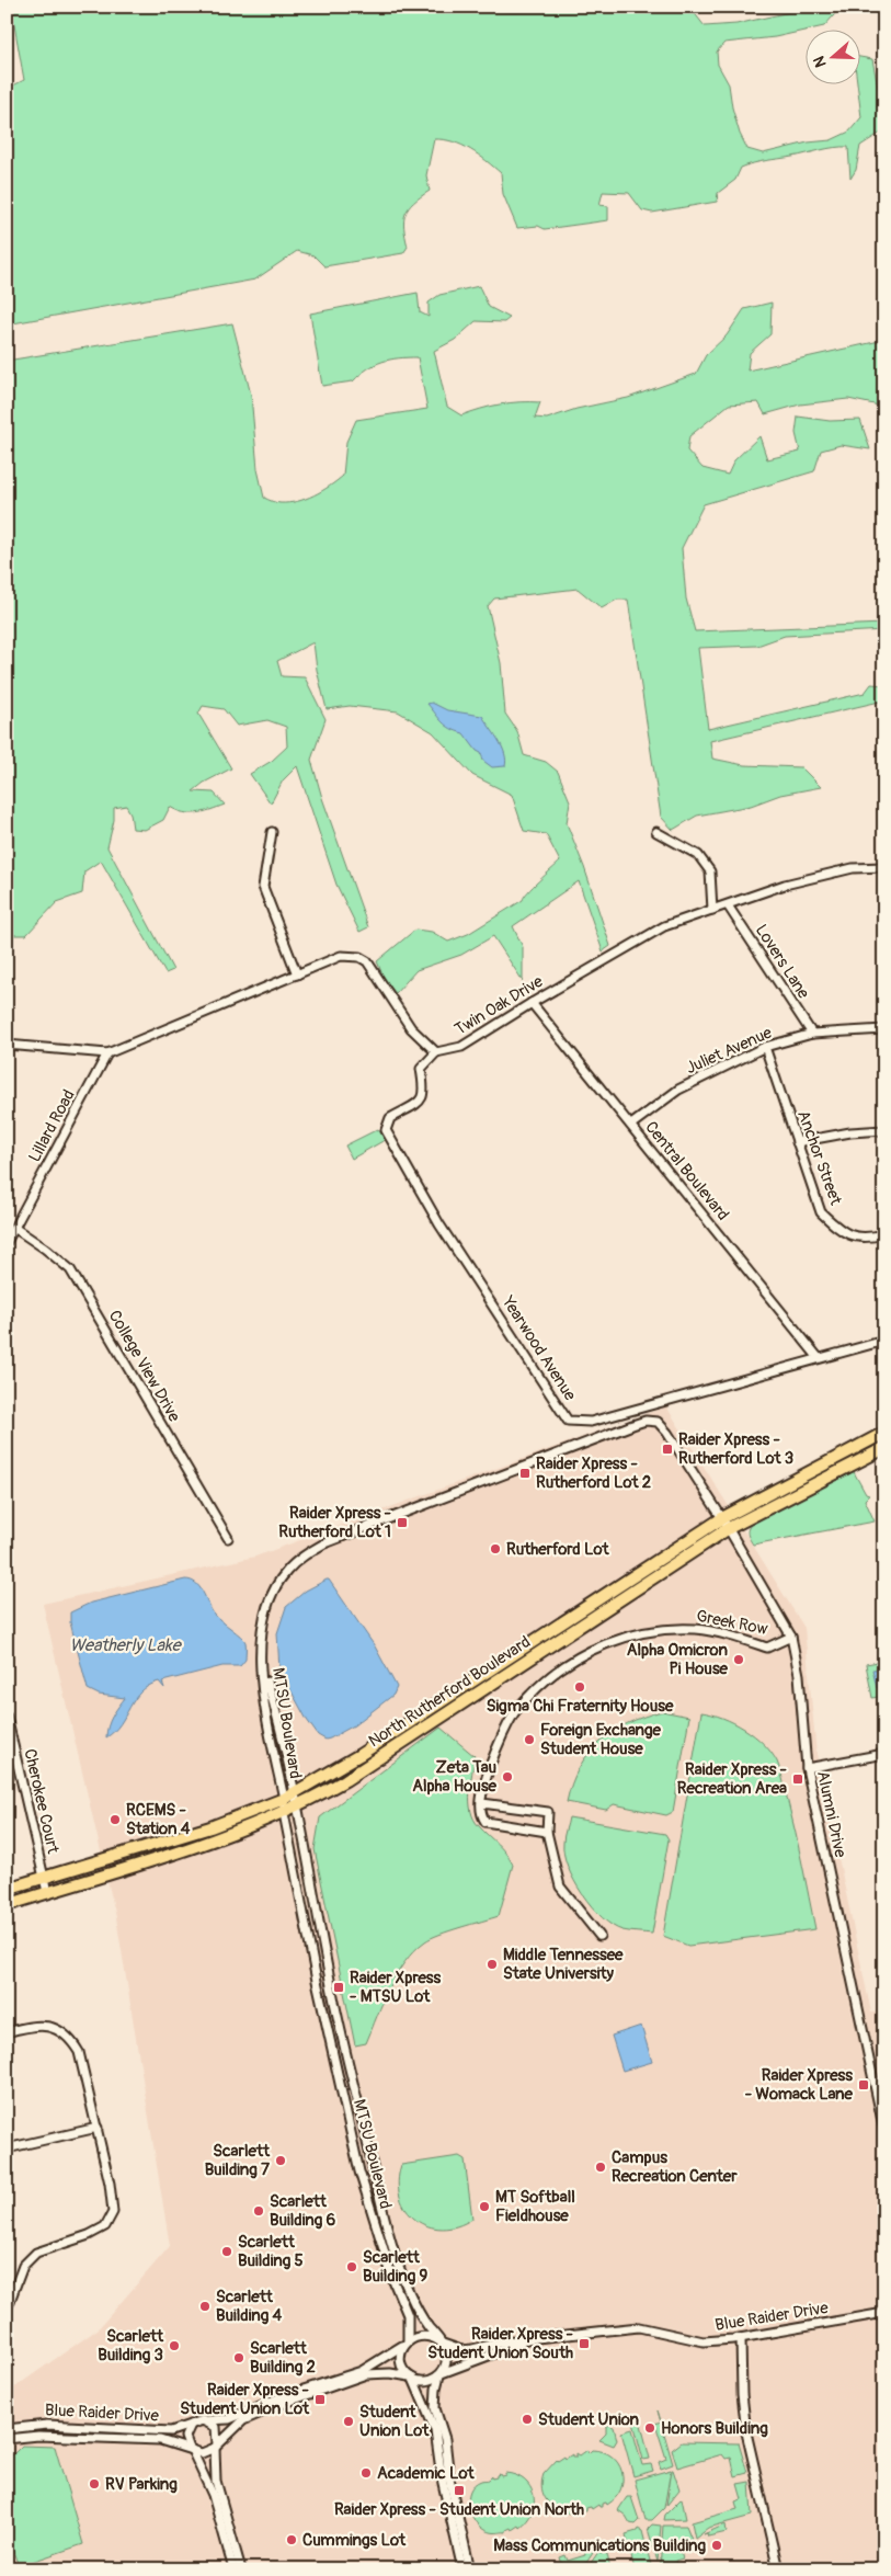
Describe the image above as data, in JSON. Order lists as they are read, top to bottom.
{
  "streets": {
    "main road": ["North Rutherford Boulevard"],
    "street": [
      "Lovers Lane",
      "Twin Oak Drive",
      "Juliet Avenue",
      "Lillard Road",
      "Anchor Street",
      "Central Boulevard",
      "Yearwood Avenue",
      "College View Drive",
      "Greek Row",
      "MTSU Boulevard",
      "Cherokee Court",
      "Alumni Drive",
      "Blue Raider Drive"
    ]
  },
  "crossings": [
    ["Lovers Lane", "Twin Oak Drive"],
    ["Lovers Lane", "Juliet Avenue"],
    ["Twin Oak Drive", "Central Boulevard"],
    ["Twin Oak Drive", "Yearwood Avenue"],
    ["Juliet Avenue", "Anchor Street"],
    ["Juliet Avenue", "Central Boulevard"],
    ["Lillard Road", "College View Drive"],
    ["Central Boulevard", "Yearwood Avenue"],
    ["Greek Row", "Alumni Drive"],
    ["North Rutherford Boulevard", "MTSU Boulevard"],
    ["North Rutherford Boulevard", "Cherokee Court"],
    ["North Rutherford Boulevard", "Alumni Drive"],
    ["MTSU Boulevard", "Alumni Drive"],
    ["MTSU Boulevard", "Blue Raider Drive"]
  ],
  "water": ["Weatherly Lake"],
  "places": {
    "transit": [
      "Raider Xpress - Rutherford Lot 3",
      "Raider Xpress - Rutherford Lot 2",
      "Raider Xpress - Rutherford Lot 1",
      "Raider Xpress - Recreation Area",
      "Raider Xpress - MTSU Lot",
      "Raider Xpress - Womack Lane",
      "Raider Xpress - Student Union South",
      "Raider Xpress - Student Union Lot",
      "Raider Xpress - Student Union North"
    ],
    "other": [
      "Rutherford Lot",
      "Alpha Omicron Pi House",
      "Sigma Chi Fraternity House",
      "Foreign Exchange Student House",
      "Zeta Tau Alpha House",
      "RCEMS - Station 4",
      "Middle Tennessee State University",
      "Scarlett Building 7",
      "Campus Recreation Center",
      "MT Softball Fieldhouse",
      "Scarlett Building 6",
      "Scarlett Building 5",
      "Scarlett Building 9",
      "Scarlett Building 4",
      "Scarlett Building 3",
      "Scarlett Building 2",
      "Student Union",
      "Student Union Lot",
      "Honors Building",
      "Academic Lot",
      "RV Parking",
      "Cummings Lot",
      "Mass Communications Building"
    ]
  },
  "north": "left"
}
